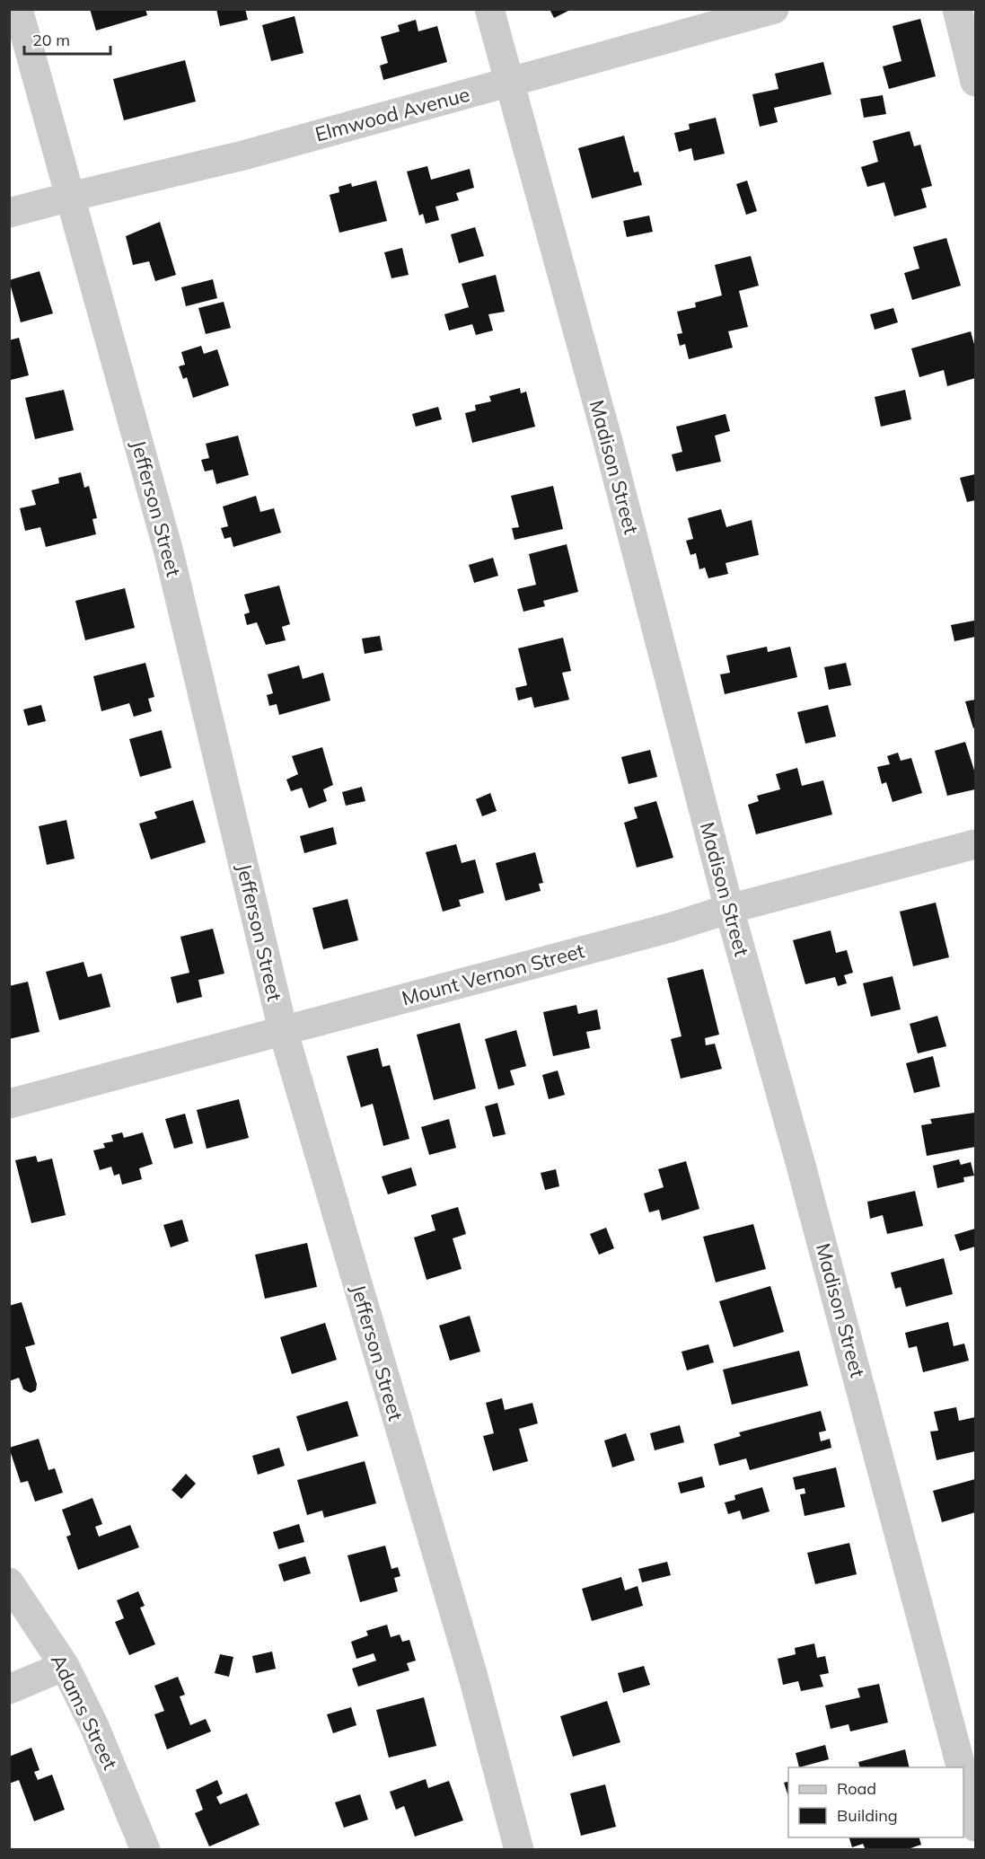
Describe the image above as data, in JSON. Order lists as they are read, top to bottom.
{
  "streets": {
    "street": [
      "Elmwood Avenue",
      "Madison Street",
      "Jefferson Street",
      "Mount Vernon Street",
      "Adams Street"
    ]
  },
  "crossings": [
    ["Elmwood Avenue", "Madison Street"],
    ["Elmwood Avenue", "Jefferson Street"],
    ["Madison Street", "Mount Vernon Street"],
    ["Jefferson Street", "Mount Vernon Street"]
  ],
  "legend": ["Road", "Building"],
  "scale_bar": "20 m"
}
